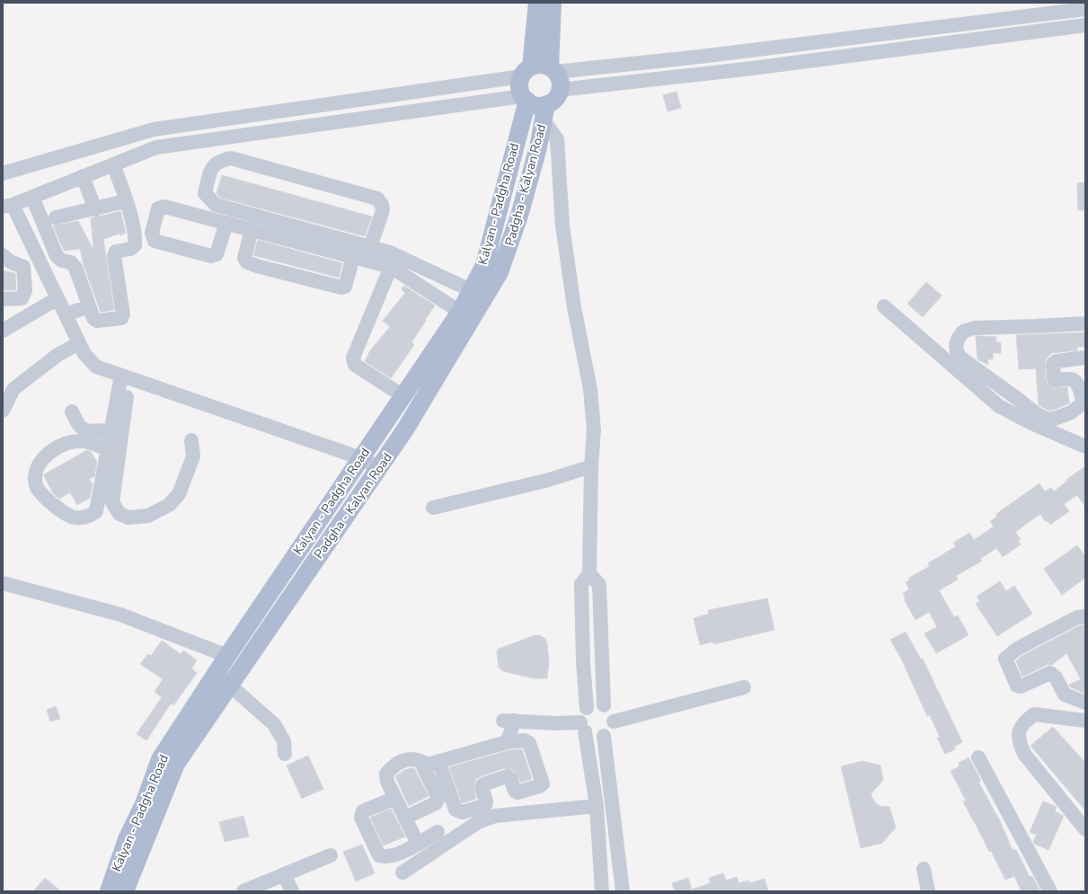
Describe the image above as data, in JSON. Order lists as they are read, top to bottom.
{
  "streets": {
    "main road": ["Padgha - Kalyan Road", "Kalyan - Padgha Road"]
  },
  "crossings": [
    ["Padgha - Kalyan Road", "Kalyan - Padgha Road"]
  ]
}
